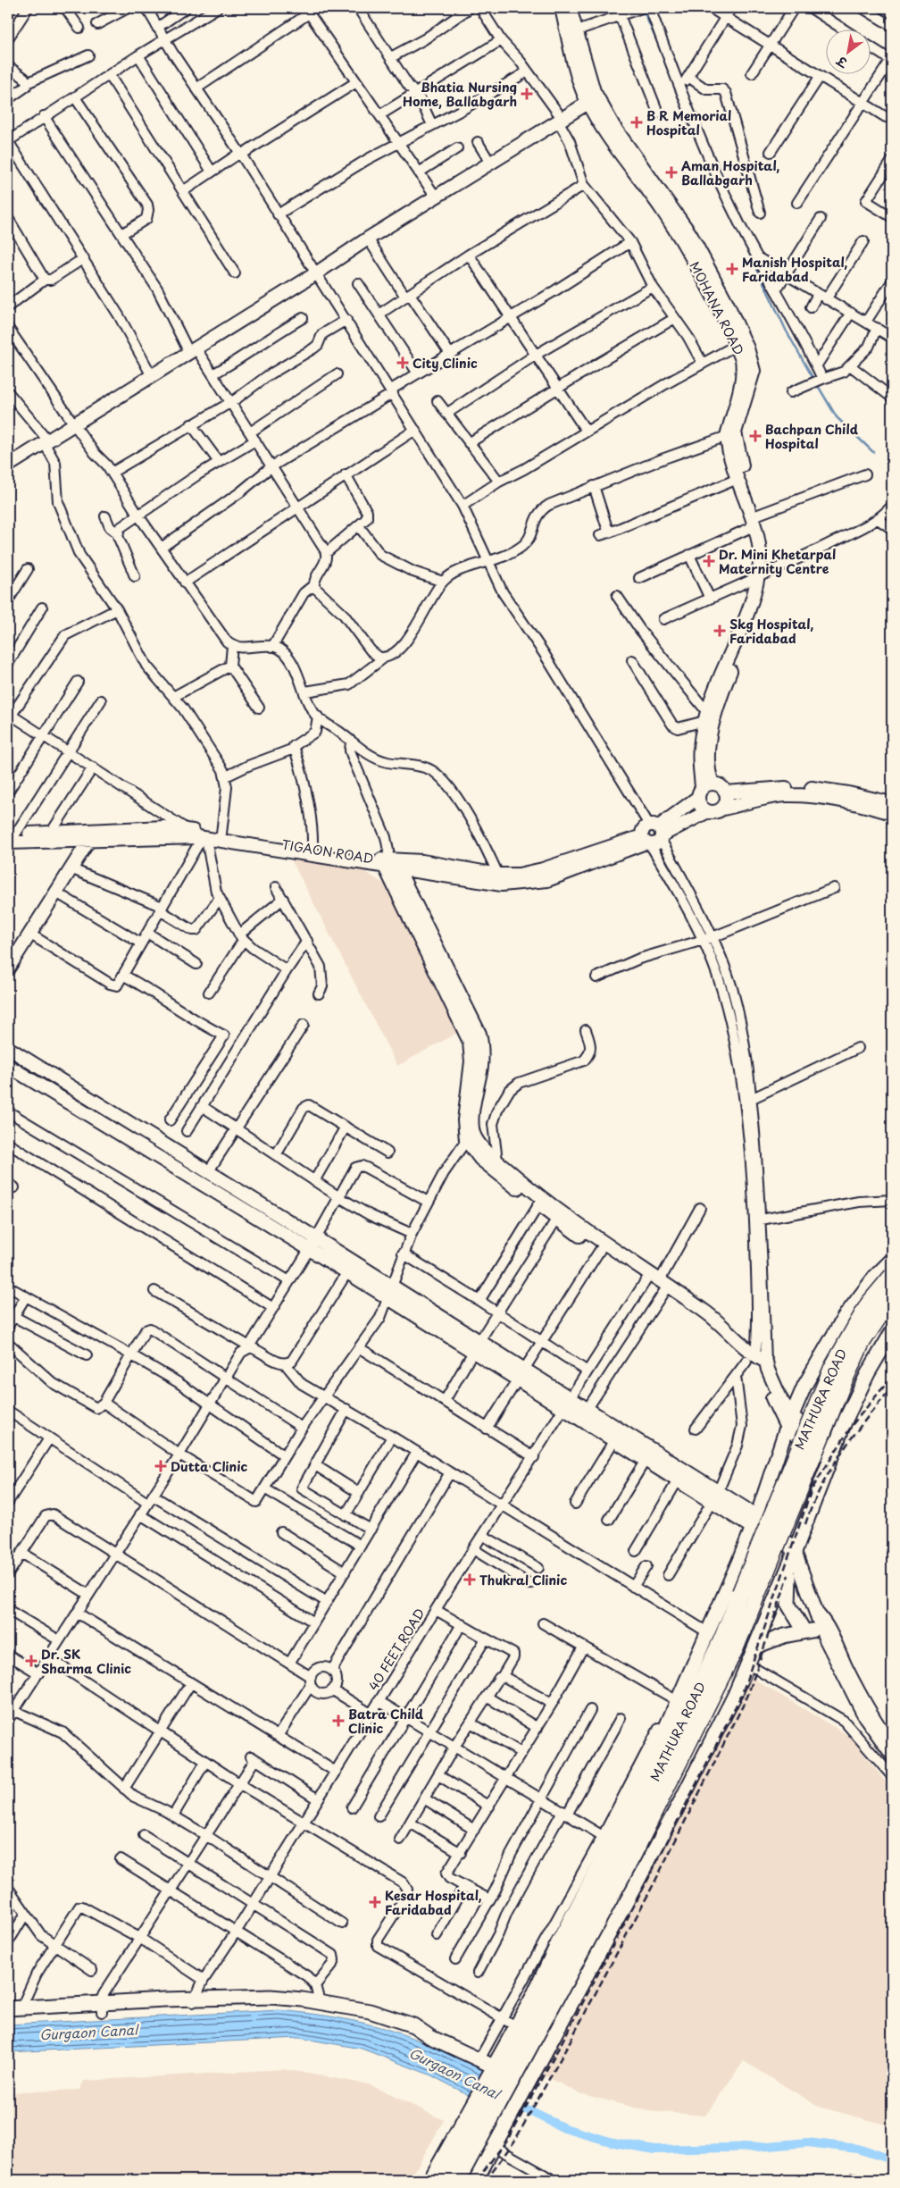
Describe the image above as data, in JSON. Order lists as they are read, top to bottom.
{
  "streets": {
    "highway": ["MATHURA ROAD"],
    "street": ["MOHANA ROAD", "TIGAON ROAD", "40 FEET ROAD"]
  },
  "water": ["Gurgaon Canal"],
  "places": {
    "health": [
      "Bhatia Nursing Home, Ballabgarh",
      "B R Memorial Hospital",
      "Aman Hospital, Ballabgarh",
      "Manish Hospital, Faridabad",
      "City Clinic",
      "Bachpan Child Hospital",
      "Dr. Mini Khetarpal Maternity Centre",
      "Skg Hospital, Faridabad",
      "Dutta Clinic",
      "Thukral Clinic",
      "Dr. SK Sharma Clinic",
      "Batra Child Clinic",
      "Kesar Hospital, Faridabad"
    ]
  },
  "north": "bottom left"
}
